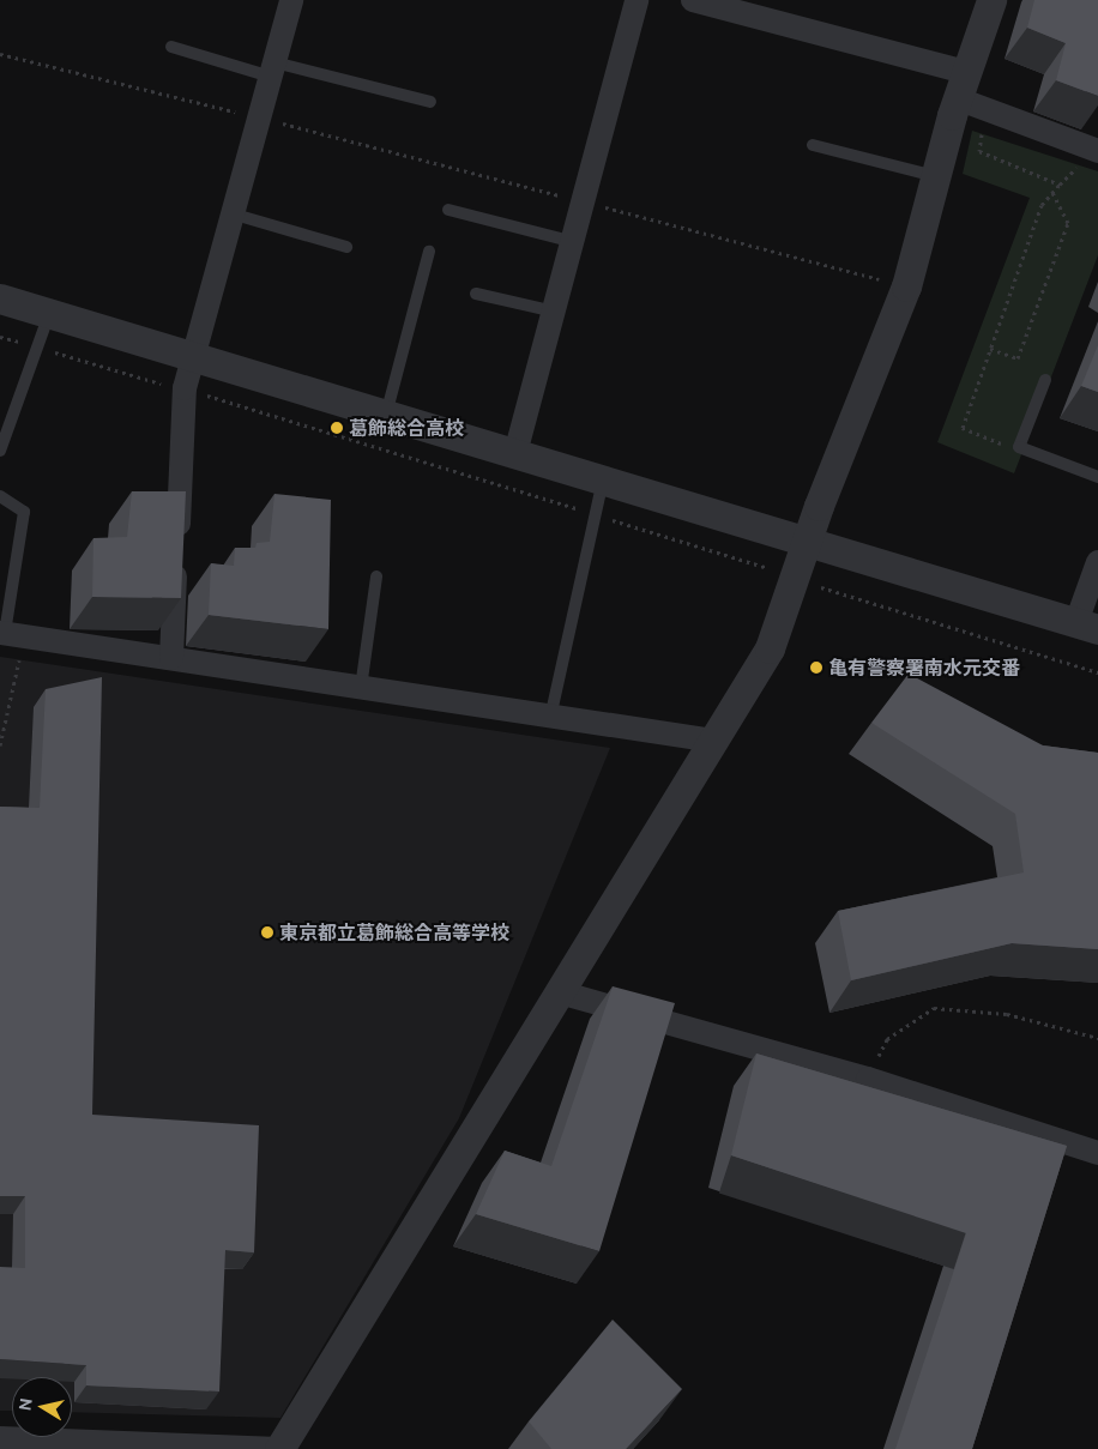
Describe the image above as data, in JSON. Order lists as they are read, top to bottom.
{
  "places": ["葛飾総合高校", "亀有警察署南水元交番", "東京都立葛飾総合高等学校"],
  "north": "left"
}
